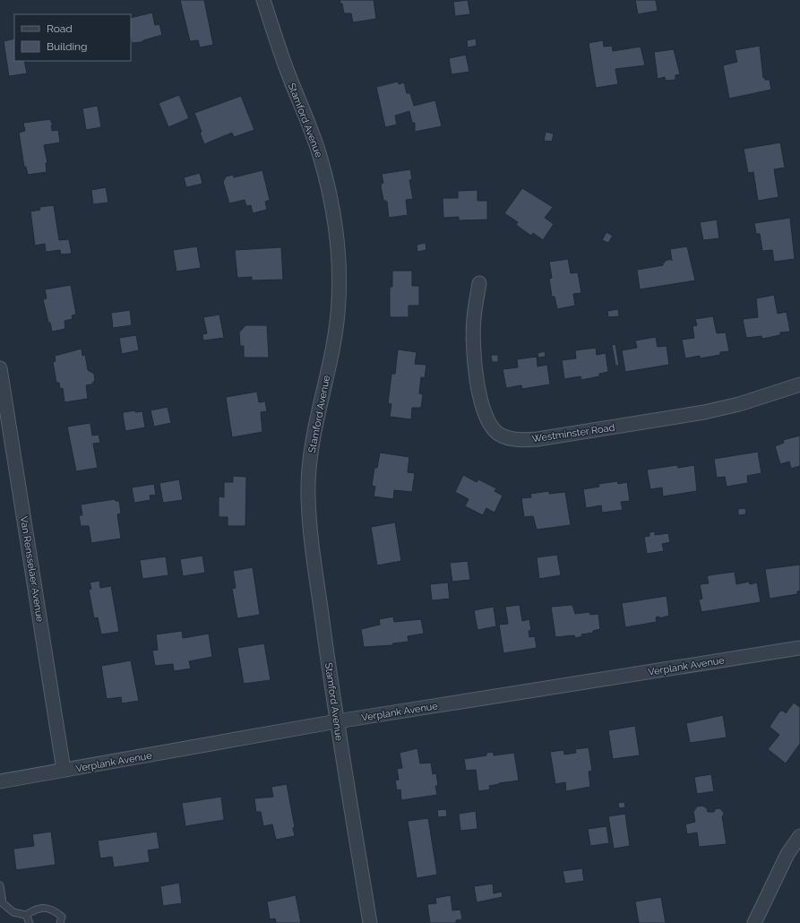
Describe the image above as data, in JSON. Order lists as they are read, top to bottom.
{
  "streets": {
    "street": [
      "Stamford Avenue",
      "Westminster Road",
      "Van Rensselaer Avenue",
      "Verplank Avenue"
    ]
  },
  "crossings": [
    ["Stamford Avenue", "Verplank Avenue"],
    ["Van Rensselaer Avenue", "Verplank Avenue"]
  ],
  "legend": ["Road", "Building"]
}
